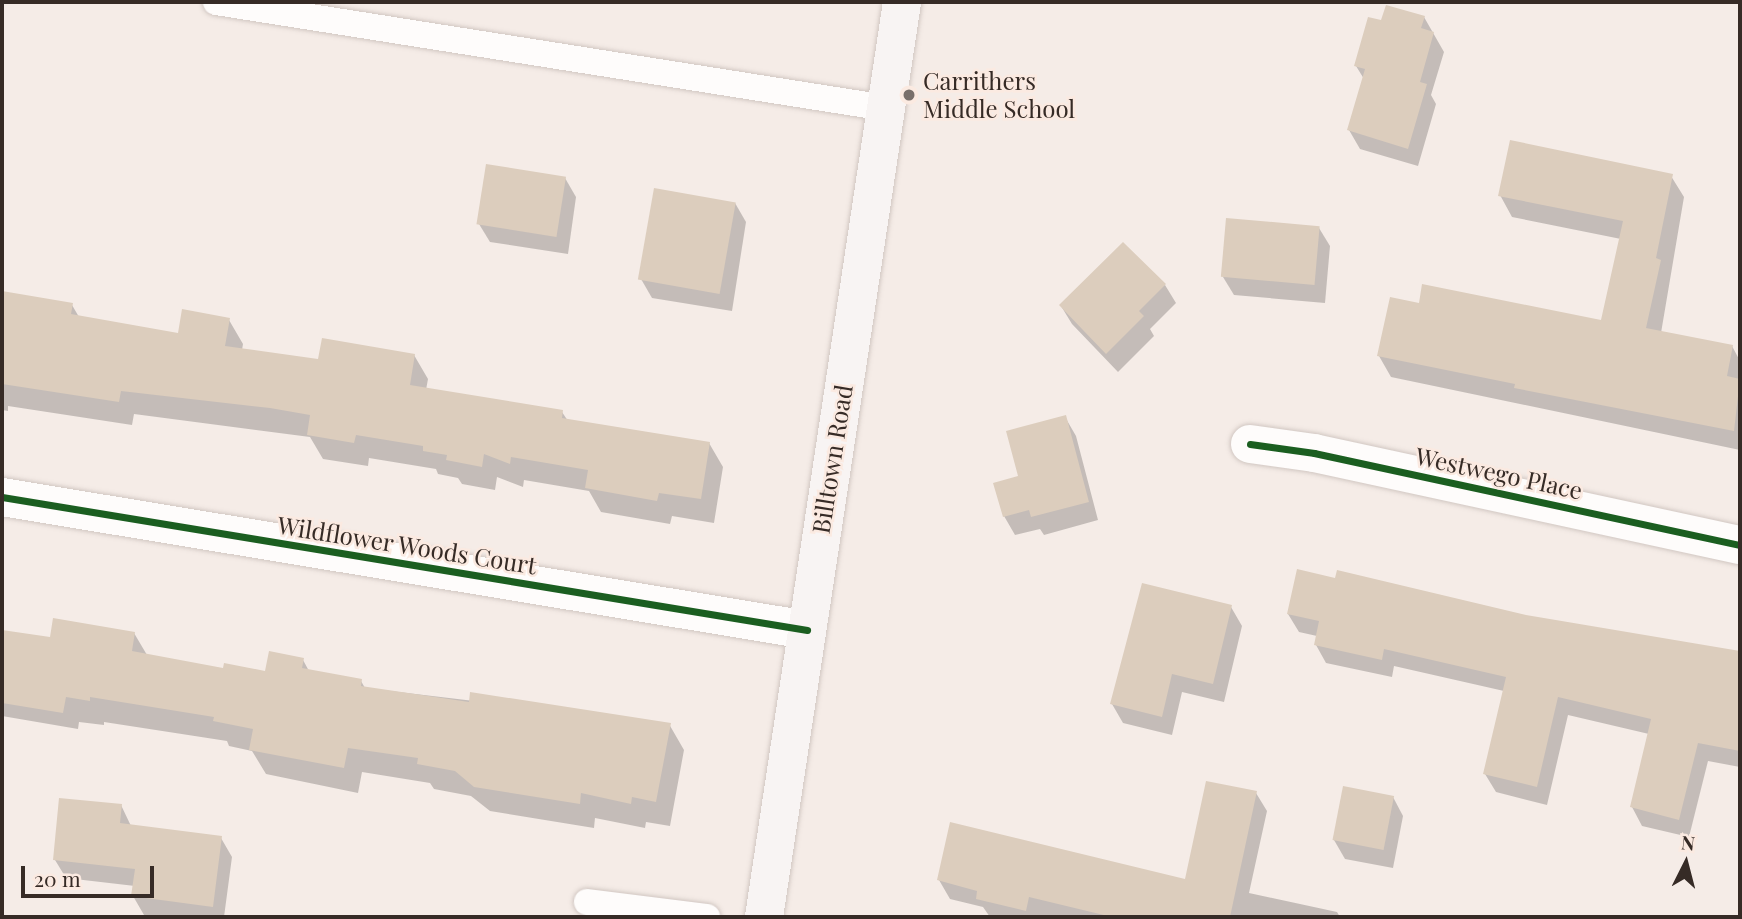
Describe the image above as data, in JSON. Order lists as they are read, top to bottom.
{
  "streets": {
    "main road": ["Billtown Road"],
    "street": ["Westwego Place", "Wildflower Woods Court"]
  },
  "crossings": [
    ["Billtown Road", "Wildflower Woods Court"]
  ],
  "places": ["Carrithers Middle School"],
  "scale_bar": "20 m",
  "north": "top"
}
